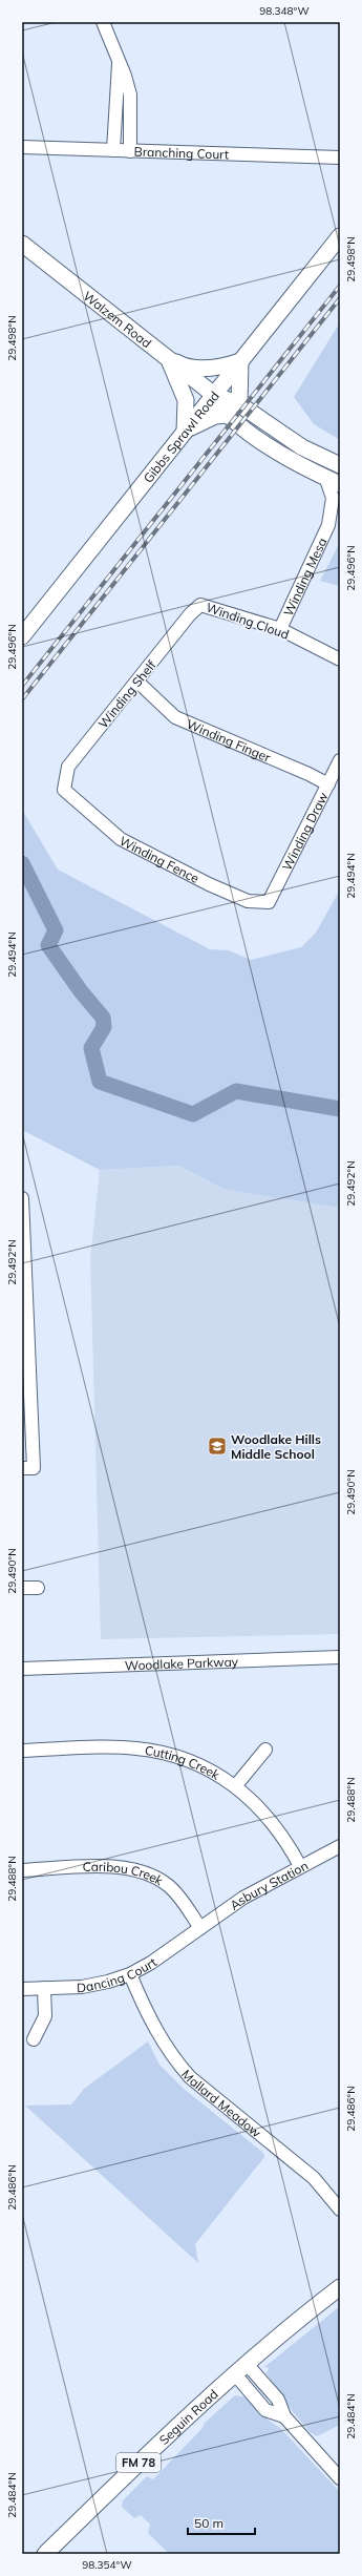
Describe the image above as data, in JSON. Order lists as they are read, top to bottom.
{
  "streets": {
    "main road": [
      "Walzem Road",
      "Gibbs Sprawl Road",
      "Seguin Road",
      "FM 78"
    ],
    "street": [
      "Branching Court",
      "Winding Mesa",
      "Winding Cloud",
      "Winding Shelf",
      "Winding Finger",
      "Winding Draw",
      "Winding Fence",
      "Woodlake Parkway",
      "Cutting Creek",
      "Caribou Creek",
      "Asbury Station",
      "Dancing Court",
      "Mallard Meadow"
    ]
  },
  "crossings": [
    ["Walzem Road", "Gibbs Sprawl Road"],
    ["Walzem Road", "Winding Mesa"],
    ["Winding Mesa", "Winding Cloud"],
    ["Winding Cloud", "Winding Shelf"],
    ["Winding Shelf", "Winding Finger"],
    ["Winding Shelf", "Winding Fence"],
    ["Winding Finger", "Winding Draw"],
    ["Winding Draw", "Winding Fence"],
    ["Cutting Creek", "Asbury Station"],
    ["Caribou Creek", "Asbury Station"],
    ["Caribou Creek", "Dancing Court"],
    ["Asbury Station", "Dancing Court"],
    ["Dancing Court", "Mallard Meadow"]
  ],
  "places": {
    "school or university": ["Woodlake Hills Middle School"]
  },
  "scale_bar": "50 m",
  "coordinates": [
    "98.348°W",
    "29.498°N",
    "29.496°N",
    "29.494°N",
    "29.492°N",
    "29.490°N",
    "29.488°N",
    "29.486°N",
    "29.484°N",
    "98.354°W"
  ]
}
